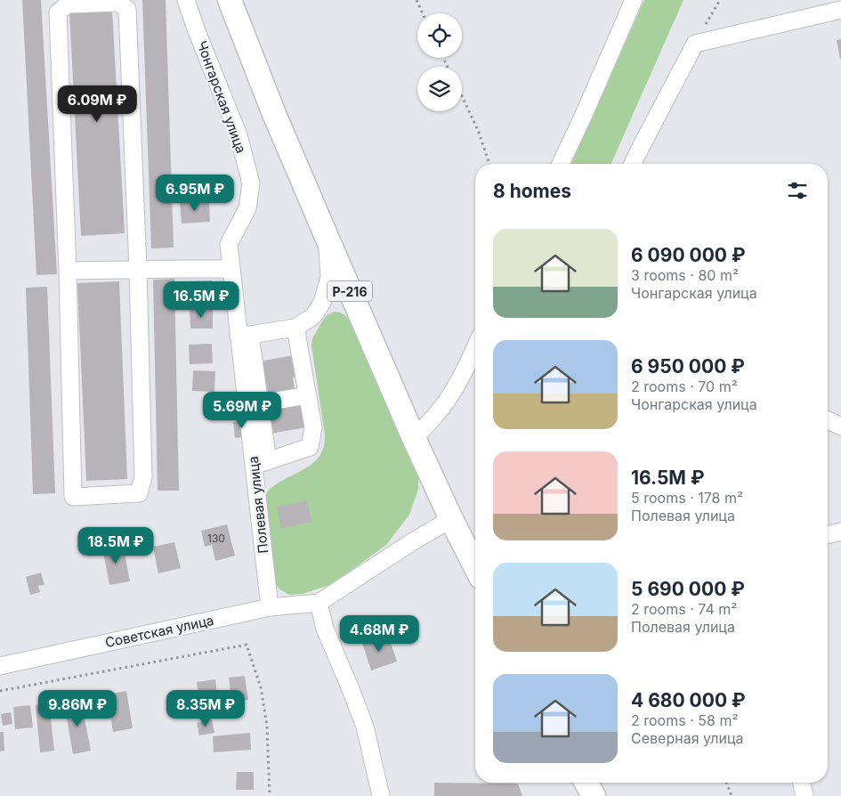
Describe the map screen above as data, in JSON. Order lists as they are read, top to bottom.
{
  "streets": {
    "highway": ["Р-216"],
    "street": ["Чонгарская улица", "Полевая улица", "Советская улица"]
  },
  "crossings": [
    ["Чонгарская улица", "Полевая улица"],
    ["Полевая улица", "Советская улица"]
  ],
  "house_numbers": ["130"],
  "page": {
    "price": [
      "6.09M ₽",
      "6.95M ₽",
      "16.5M ₽",
      "5.69M ₽",
      "18.5M ₽",
      "4.68M ₽",
      "9.86M ₽",
      "8.35M ₽"
    ],
    "heading": "8 homes",
    "list": [
      {
        "name": "6 090 000 ₽",
        "note": "3 rooms · 80 m² · Чонгарская улица"
      },
      {
        "name": "6 950 000 ₽",
        "note": "2 rooms · 70 m² · Чонгарская улица"
      },
      {
        "name": "16.5M ₽",
        "note": "5 rooms · 178 m² · Полевая улица"
      },
      {
        "name": "5 690 000 ₽",
        "note": "2 rooms · 74 m² · Полевая улица"
      },
      {
        "name": "4 680 000 ₽",
        "note": "2 rooms · 58 m² · Северная улица"
      }
    ]
  }
}
